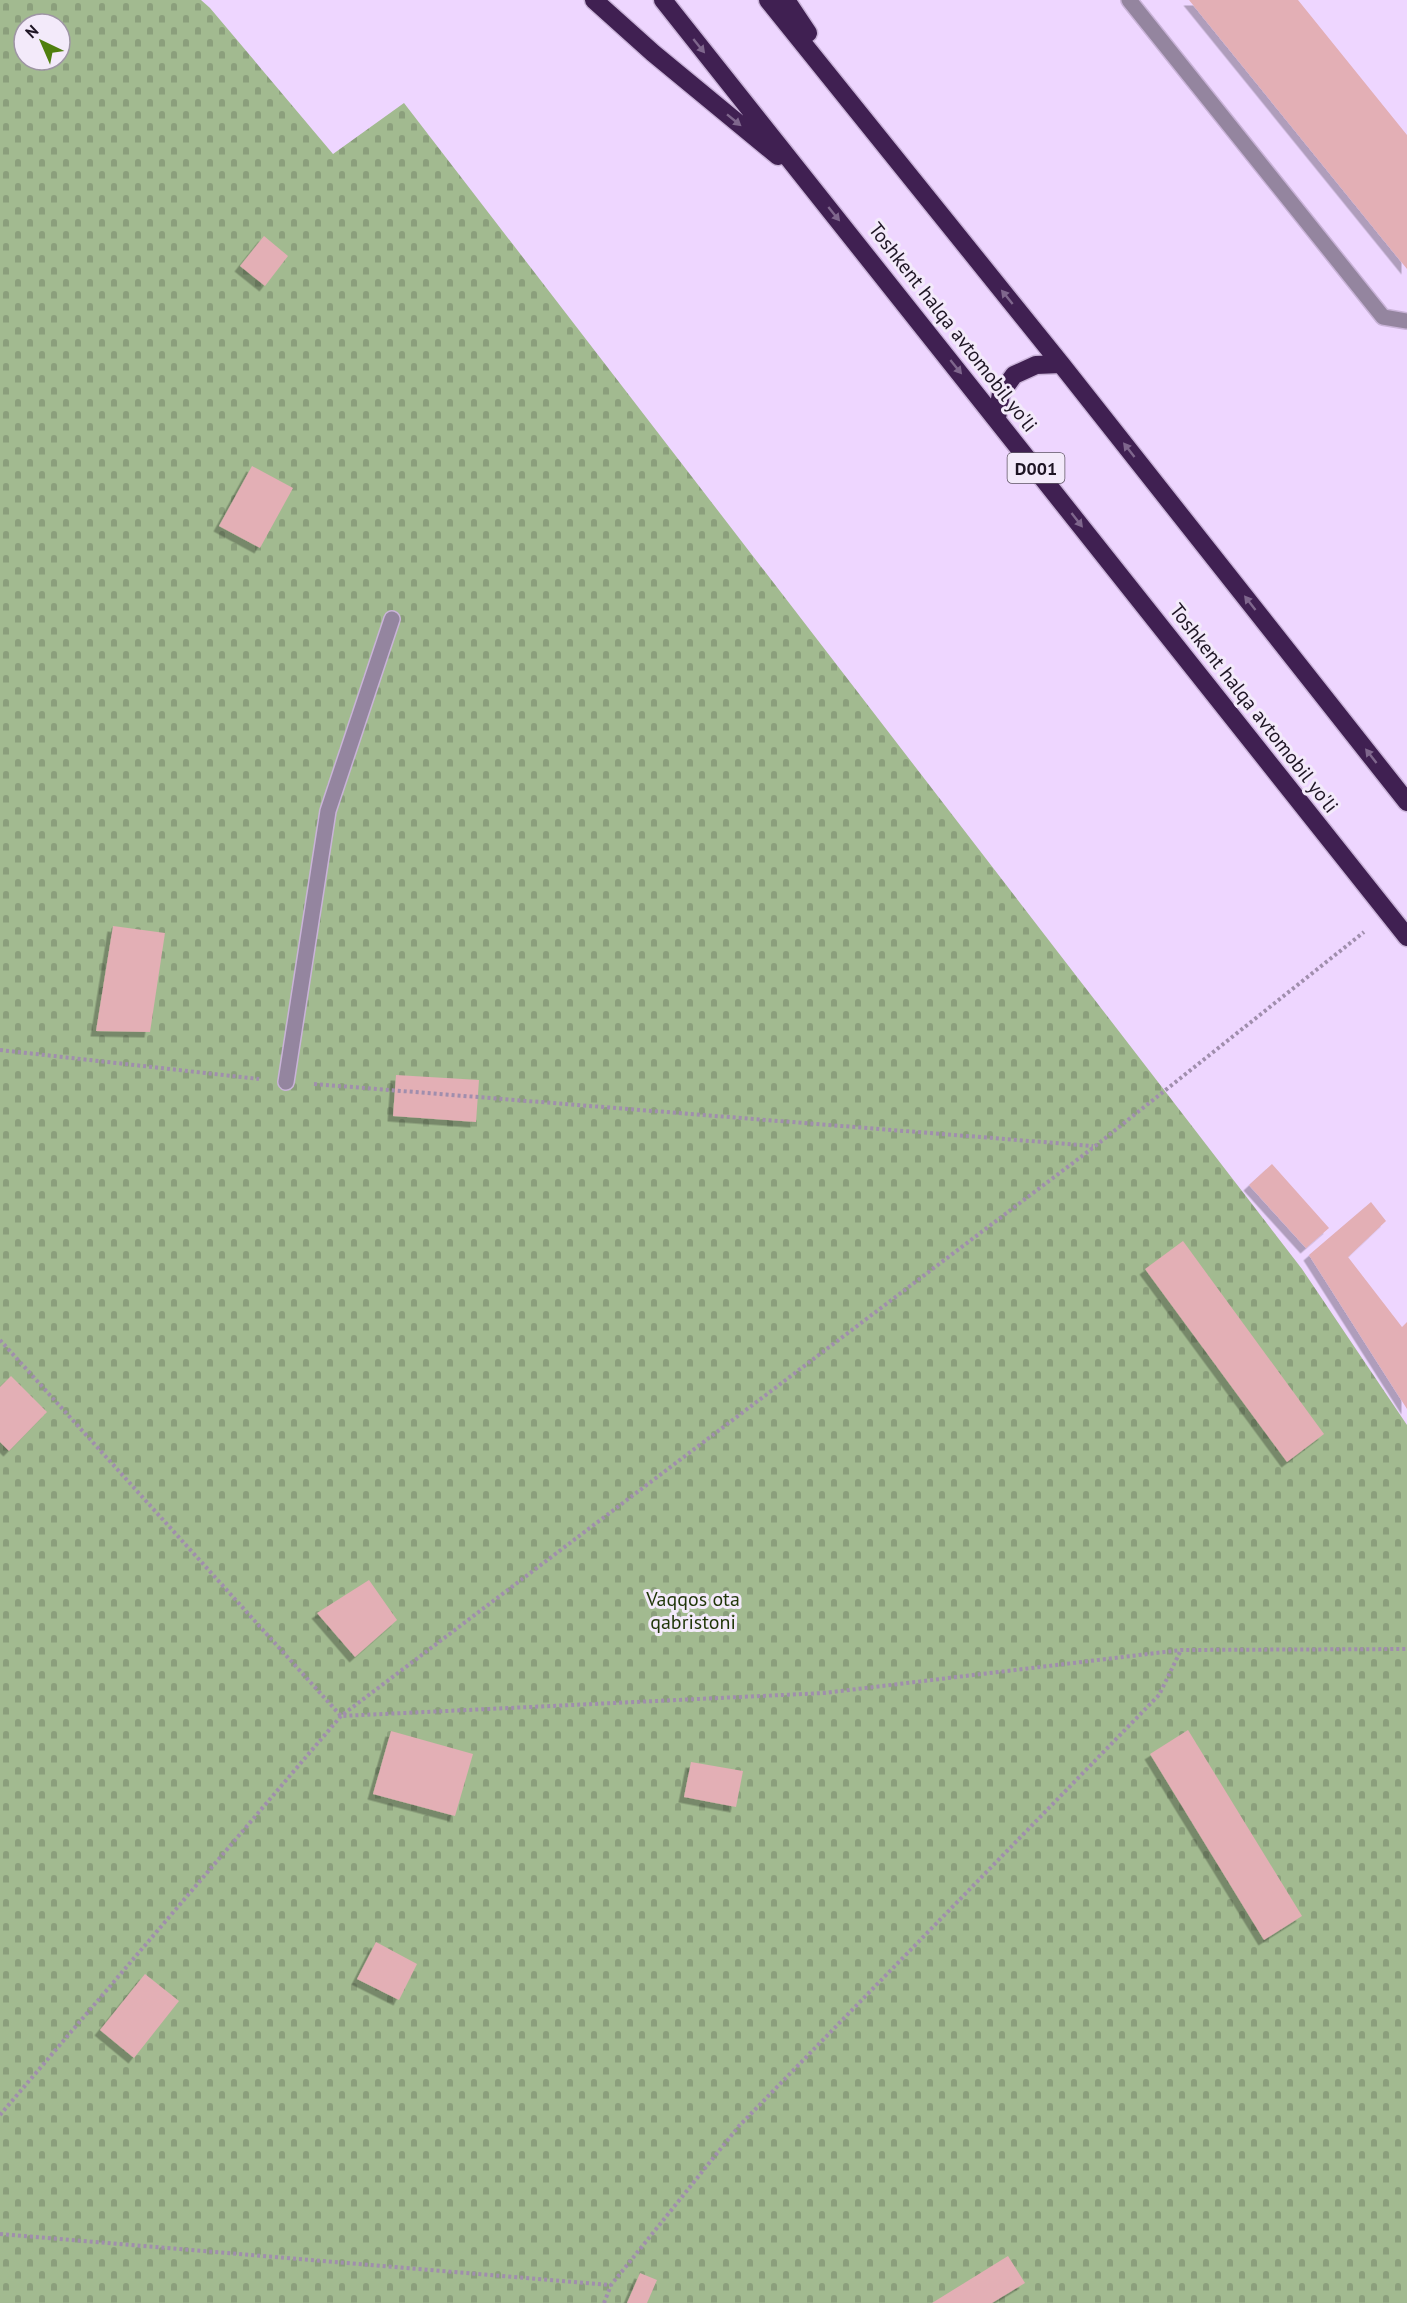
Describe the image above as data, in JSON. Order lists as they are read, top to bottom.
{
  "streets": {
    "highway": ["Toshkent halqa avtomobil yo'li", "D001"]
  },
  "parks": ["Vaqqos ota qabristoni"],
  "north": "top left"
}
